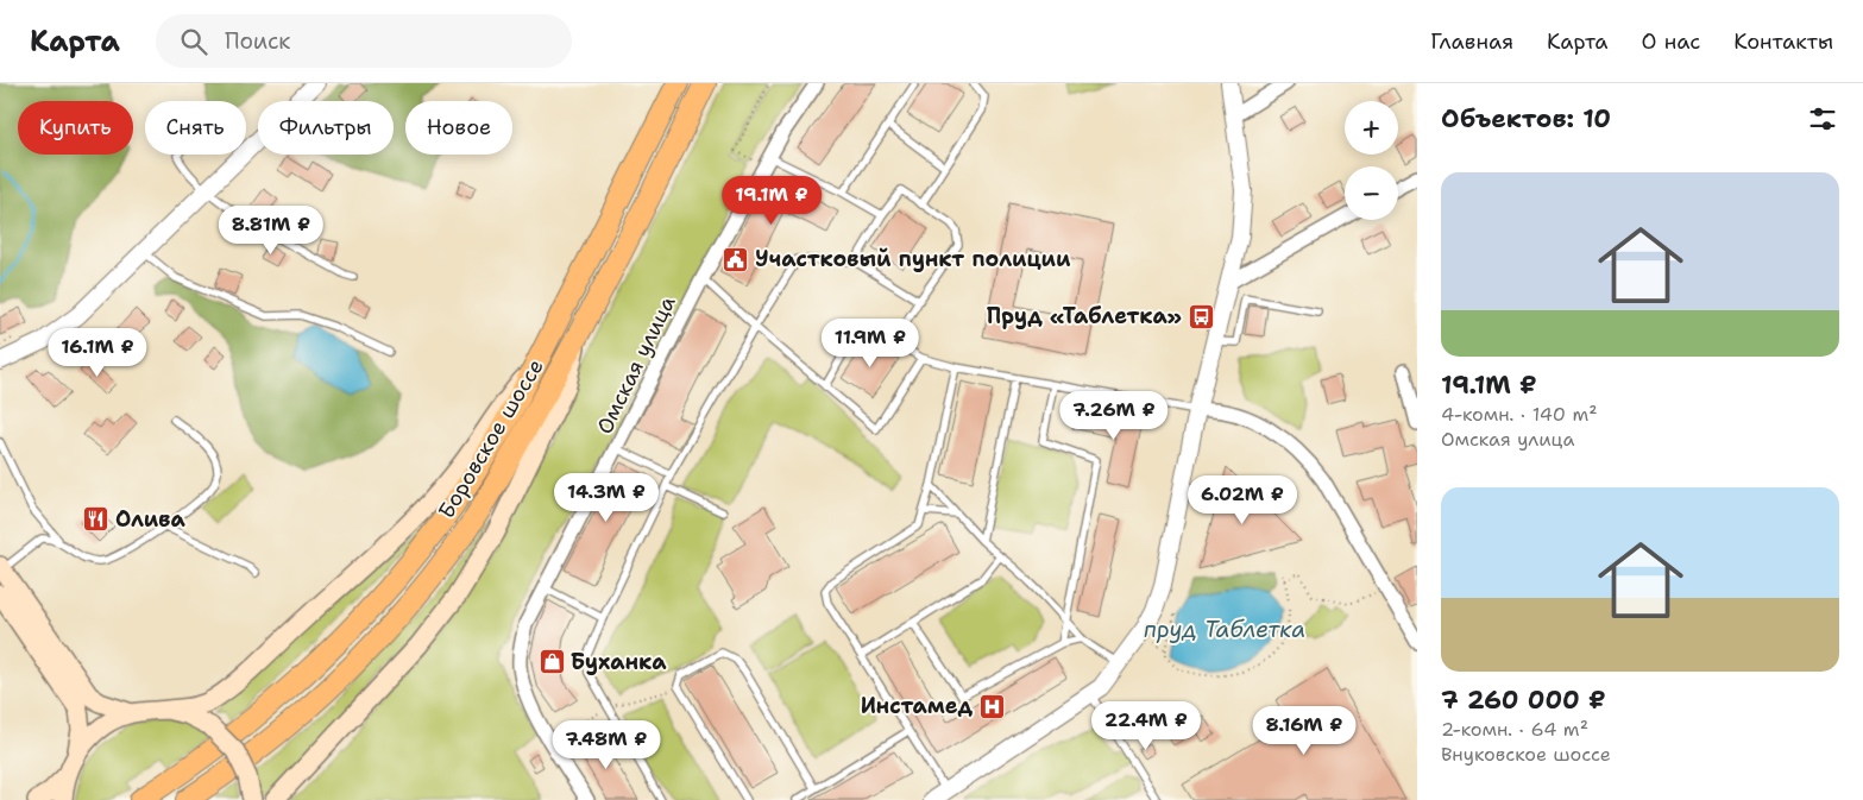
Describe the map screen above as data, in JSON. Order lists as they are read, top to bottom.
{
  "streets": {
    "main road": ["Боровское шоссе"],
    "street": ["Омская улица"]
  },
  "water": ["пруд Таблетка"],
  "places": {
    "public building": ["Участковый пункт полиции"],
    "bus stop": ["Пруд «Таблетка»"],
    "restaurant": ["Олива"],
    "shop": ["Буханка"],
    "hospital": ["Инстамед"]
  },
  "page": {
    "header": "Карта",
    "search": "Поиск",
    "nav": [
      "Главная",
      "Карта",
      "О нас",
      "Контакты"
    ],
    "heading": "Объектов: 10",
    "map_buttons": ["+", "−"],
    "chip": [
      "Купить",
      "Снять",
      "Фильтры",
      "Новое"
    ],
    "list": [
      {
        "name": "19.1M ₽",
        "note": "4-комн. · 140 m² · Омская улица"
      },
      {
        "name": "7 260 000 ₽",
        "note": "2-комн. · 64 m² · Внуковское шоссе"
      }
    ],
    "price": [
      "19.1M ₽",
      "8.81M ₽",
      "11.9M ₽",
      "16.1M ₽",
      "7.26M ₽",
      "14.3M ₽",
      "6.02M ₽",
      "22.4M ₽",
      "8.16M ₽",
      "7.48M ₽"
    ]
  }
}
